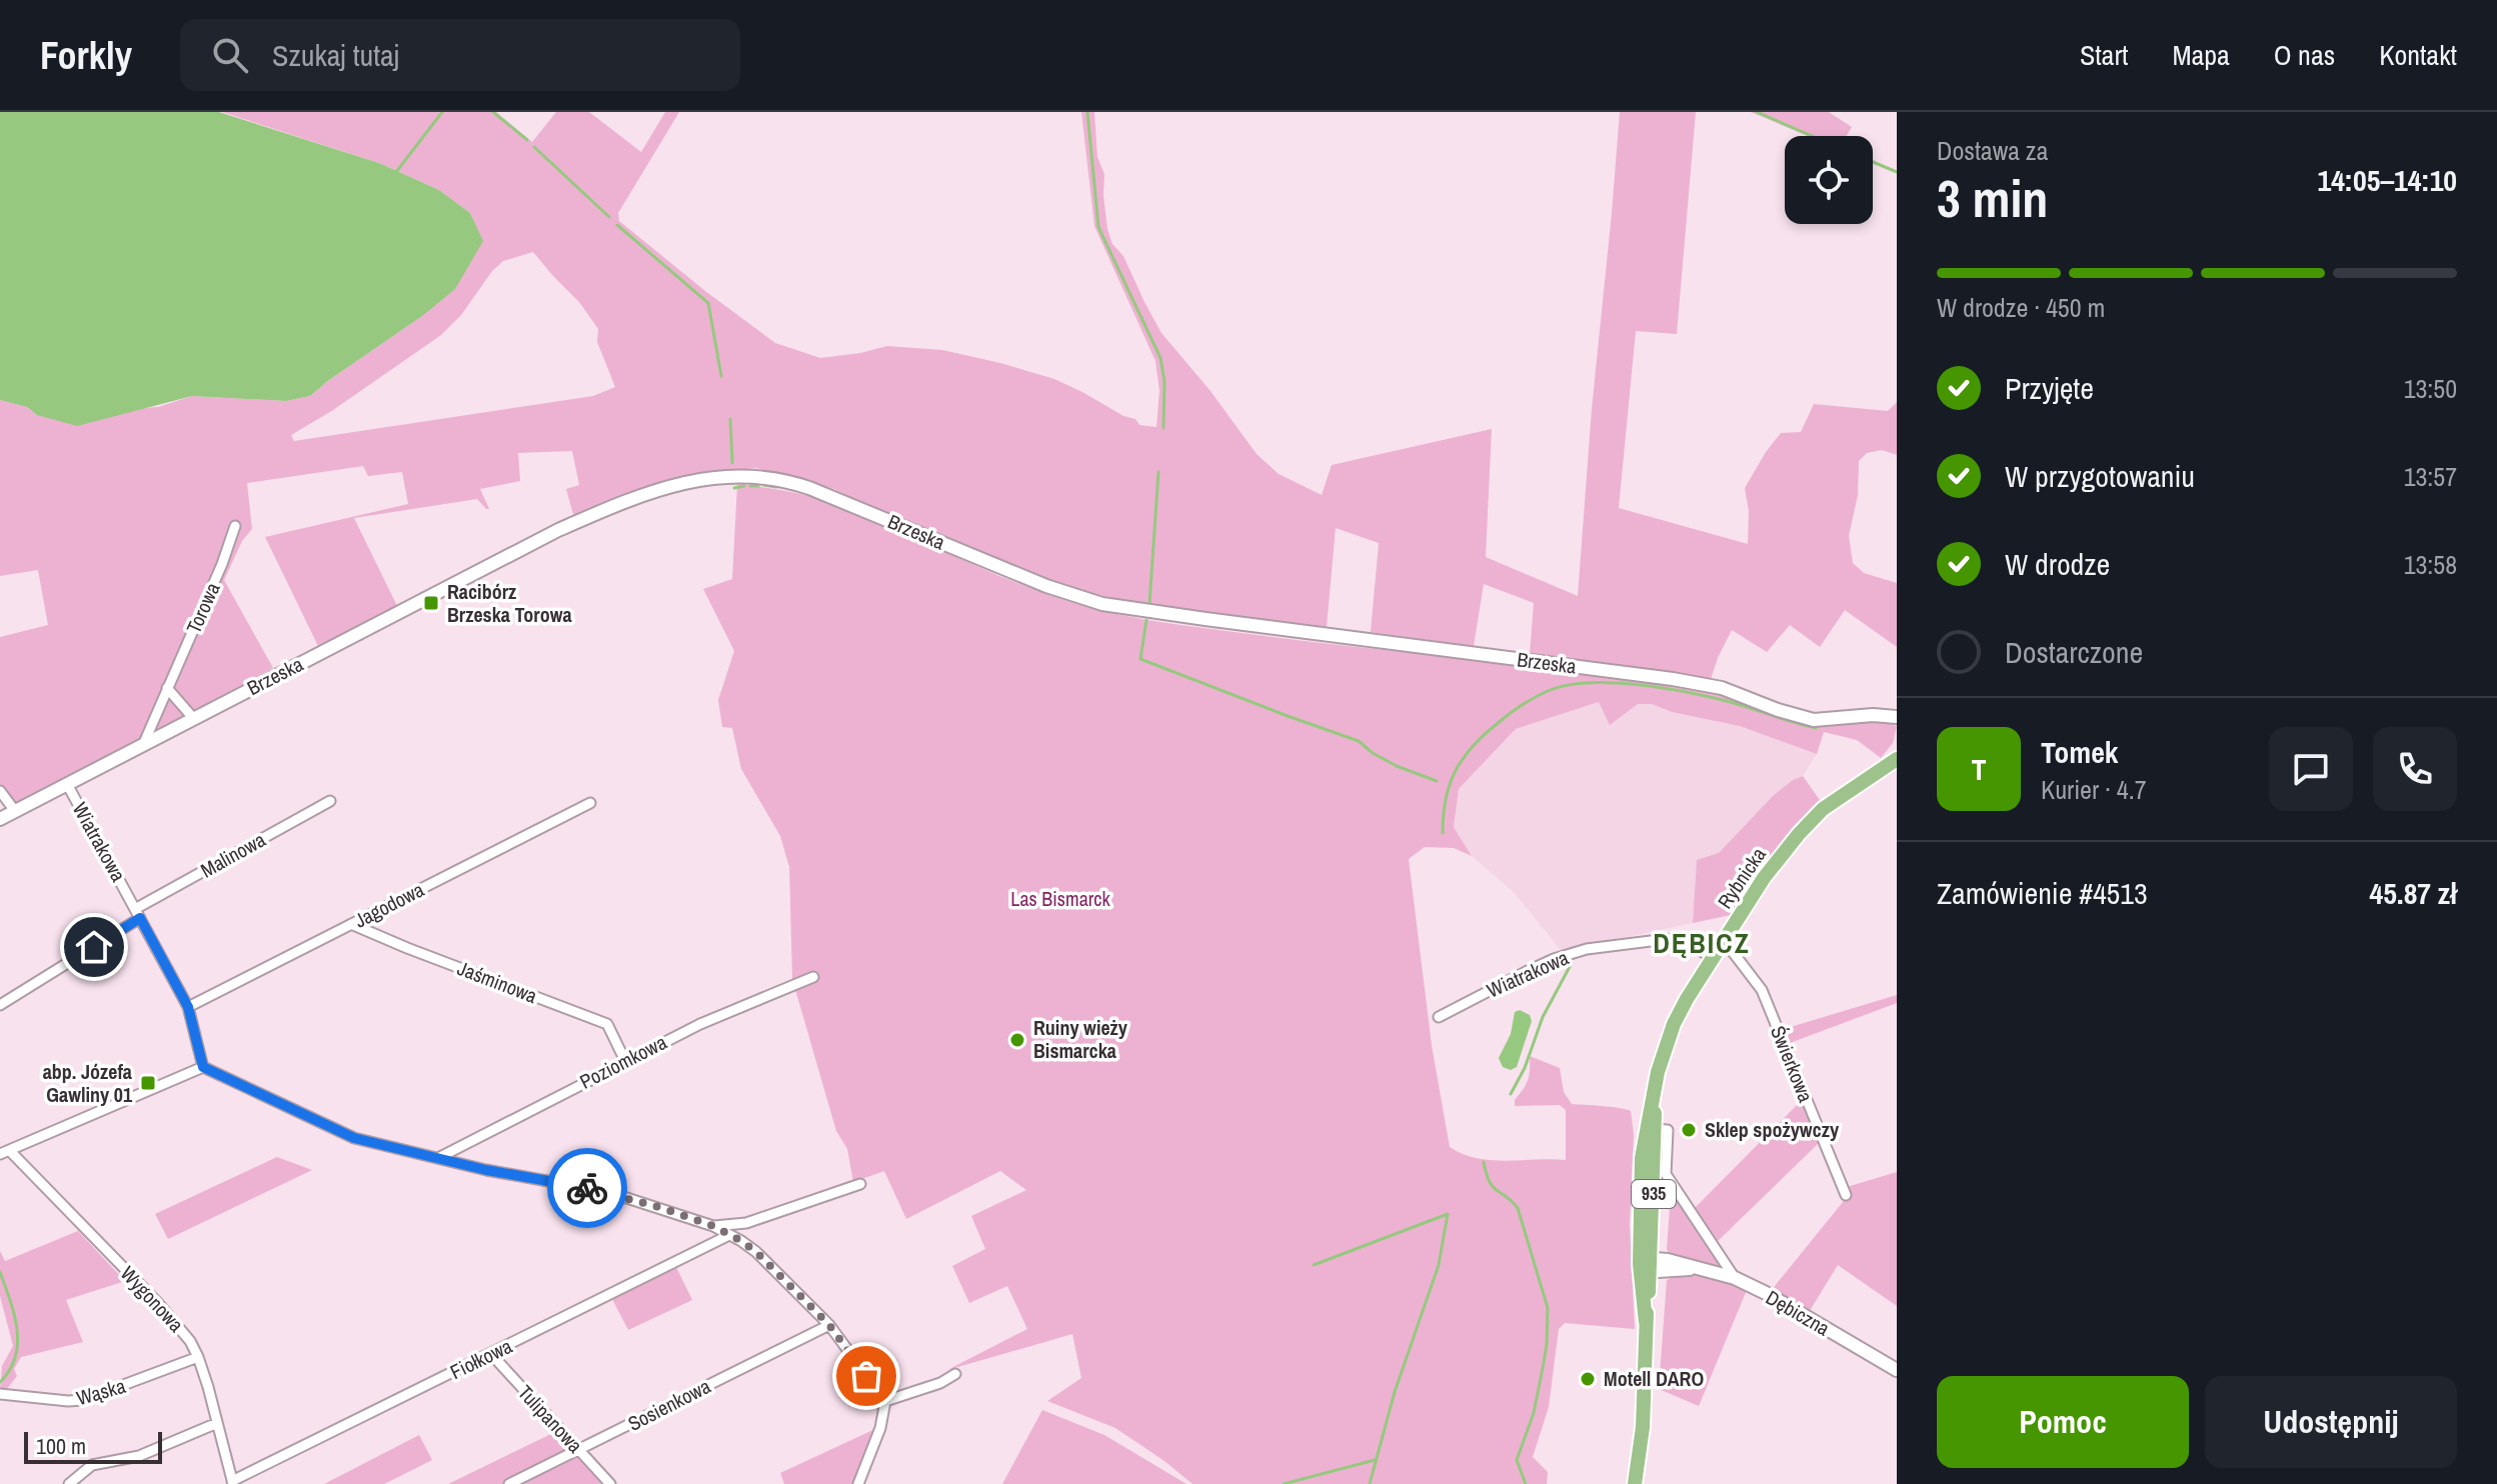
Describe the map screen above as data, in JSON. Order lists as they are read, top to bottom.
{
  "streets": {
    "main road": ["Rybnicka", "935"],
    "street": [
      "Brzeska",
      "Torowa",
      "Wiatrakowa",
      "Malinowa",
      "Jagodowa",
      "Jaśminowa",
      "Poziomkowa",
      "Świerkowa",
      "Wygonowa",
      "Dębiczna",
      "Fiołkowa",
      "Wąska",
      "Sosienkowa",
      "Tulipanowa"
    ]
  },
  "crossings": [
    ["Brzeska", "Torowa"],
    ["Brzeska", "Wiatrakowa"],
    ["Wiatrakowa", "Malinowa"],
    ["Wiatrakowa", "Rybnicka"],
    ["Wiatrakowa", "Jagodowa"],
    ["Rybnicka", "Świerkowa"],
    ["Rybnicka", "Dębiczna"],
    ["Jagodowa", "Jaśminowa"],
    ["Jaśminowa", "Poziomkowa"],
    ["Wygonowa", "Fiołkowa"],
    ["Wygonowa", "Wąska"],
    ["Fiołkowa", "Tulipanowa"],
    ["Sosienkowa", "Tulipanowa"]
  ],
  "districts": ["DĘBICZ"],
  "parks": ["Las Bismarck"],
  "places": {
    "transit": ["Racibórz Brzeska Torowa", "abp. Józefa Gawliny 01"],
    "other": ["Ruiny wieży Bismarcka", "Sklep spożywczy", "Motell DARO"]
  },
  "scale_bar": "100 m",
  "page": {
    "header": "Forkly",
    "search": "Szukaj tutaj",
    "nav": [
      "Start",
      "Mapa",
      "O nas",
      "Kontakt"
    ],
    "heading": ["3 min", "Dostawa za", "14:05–14:10"],
    "panel": [
      "Tomek",
      "Kurier · 4.7",
      "Zamówienie #4513",
      "45.87 zł"
    ],
    "bar": "W drodze · 450 m",
    "list": [
      ["Przyjęte", "13:50"],
      ["W przygotowaniu", "13:57"],
      ["W drodze", "13:58"],
      "Dostarczone"
    ],
    "round": "T",
    "buttons": ["Pomoc", "Udostępnij"],
    "scale": "100 m"
  }
}
